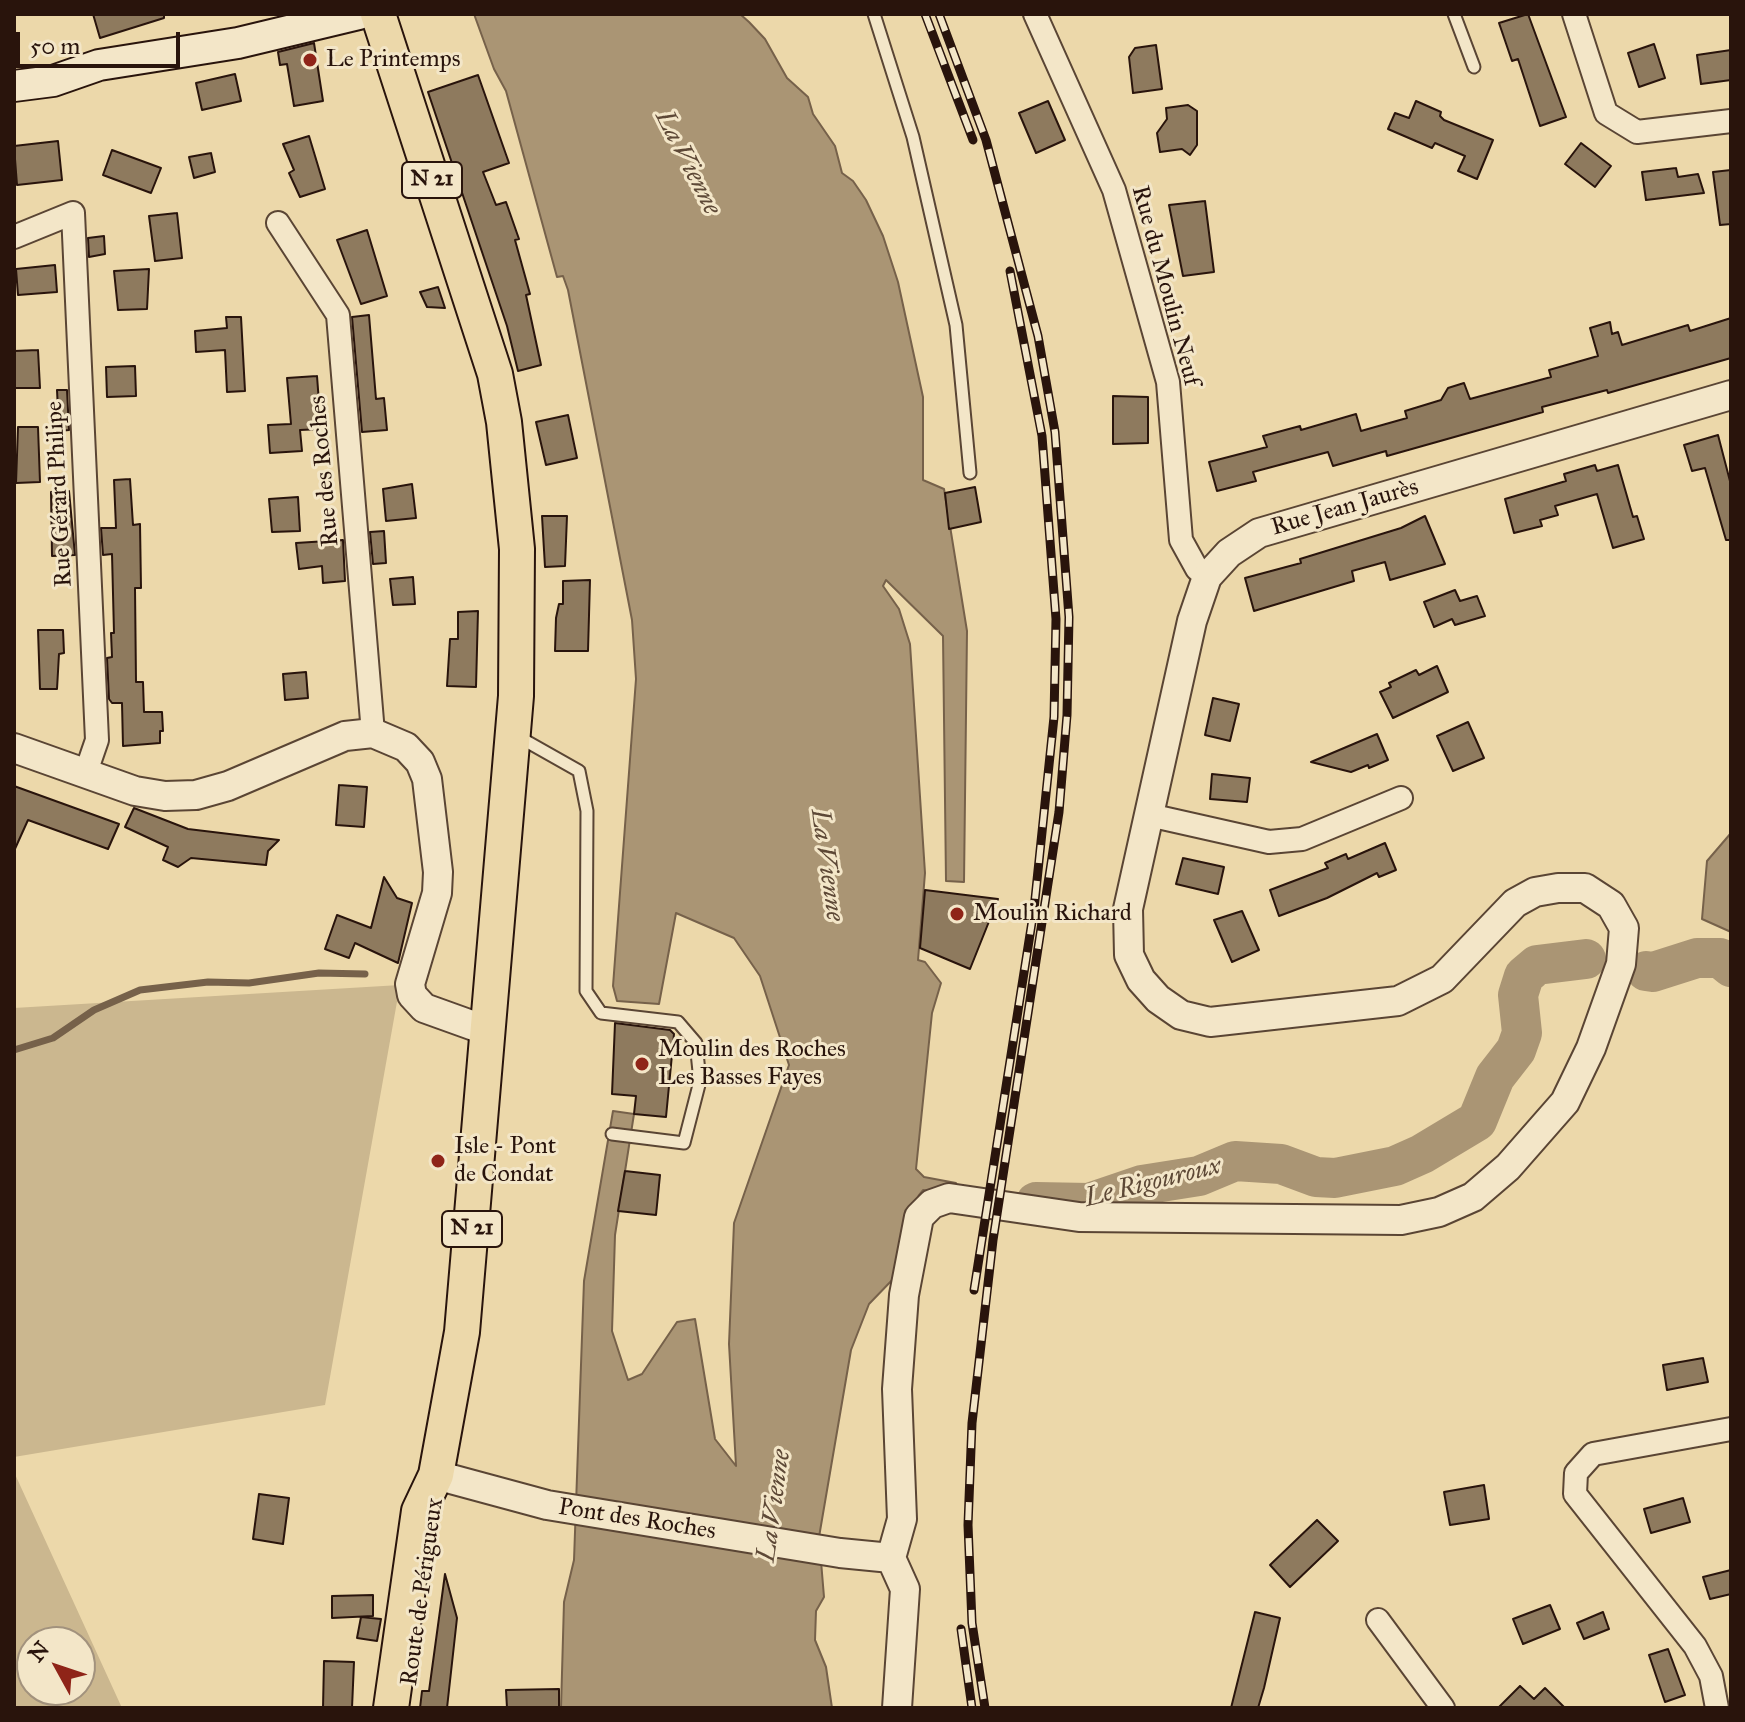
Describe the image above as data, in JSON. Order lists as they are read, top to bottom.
{
  "streets": {
    "main road": ["N 21", "Route de Périgueux"],
    "street": [
      "Rue du Moulin Neuf",
      "Rue des Roches",
      "Rue Gérard Philipe",
      "Rue Jean Jaurès",
      "Pont des Roches"
    ]
  },
  "crossings": [
    ["N 21", "Pont des Roches"],
    ["N 21", "Route de Périgueux"],
    ["Rue du Moulin Neuf", "Rue Jean Jaurès"],
    ["Rue Jean Jaurès", "Pont des Roches"],
    ["Pont des Roches", "Route de Périgueux"]
  ],
  "water": ["La Vienne", "Le Rigouroux"],
  "places": [
    "Le Printemps",
    "Moulin Richard",
    "Moulin des Roches Les Basses Fayes",
    "Isle - Pont de Condat"
  ],
  "scale_bar": "50 m",
  "north": "top left"
}
